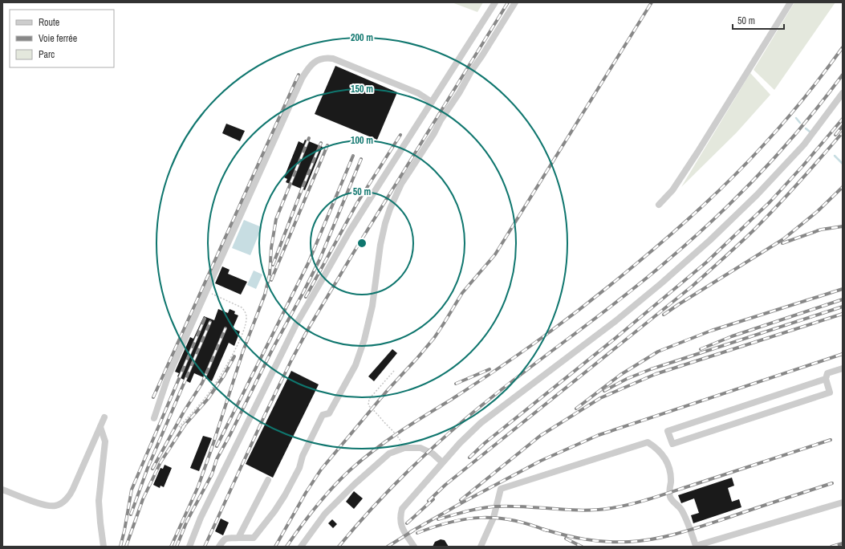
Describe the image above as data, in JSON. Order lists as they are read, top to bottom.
{
  "legend": ["Route", "Voie ferrée", "Parc"],
  "scale_bar": "50 m",
  "rings": [
    "200 m",
    "150 m",
    "100 m",
    "50 m"
  ]
}
